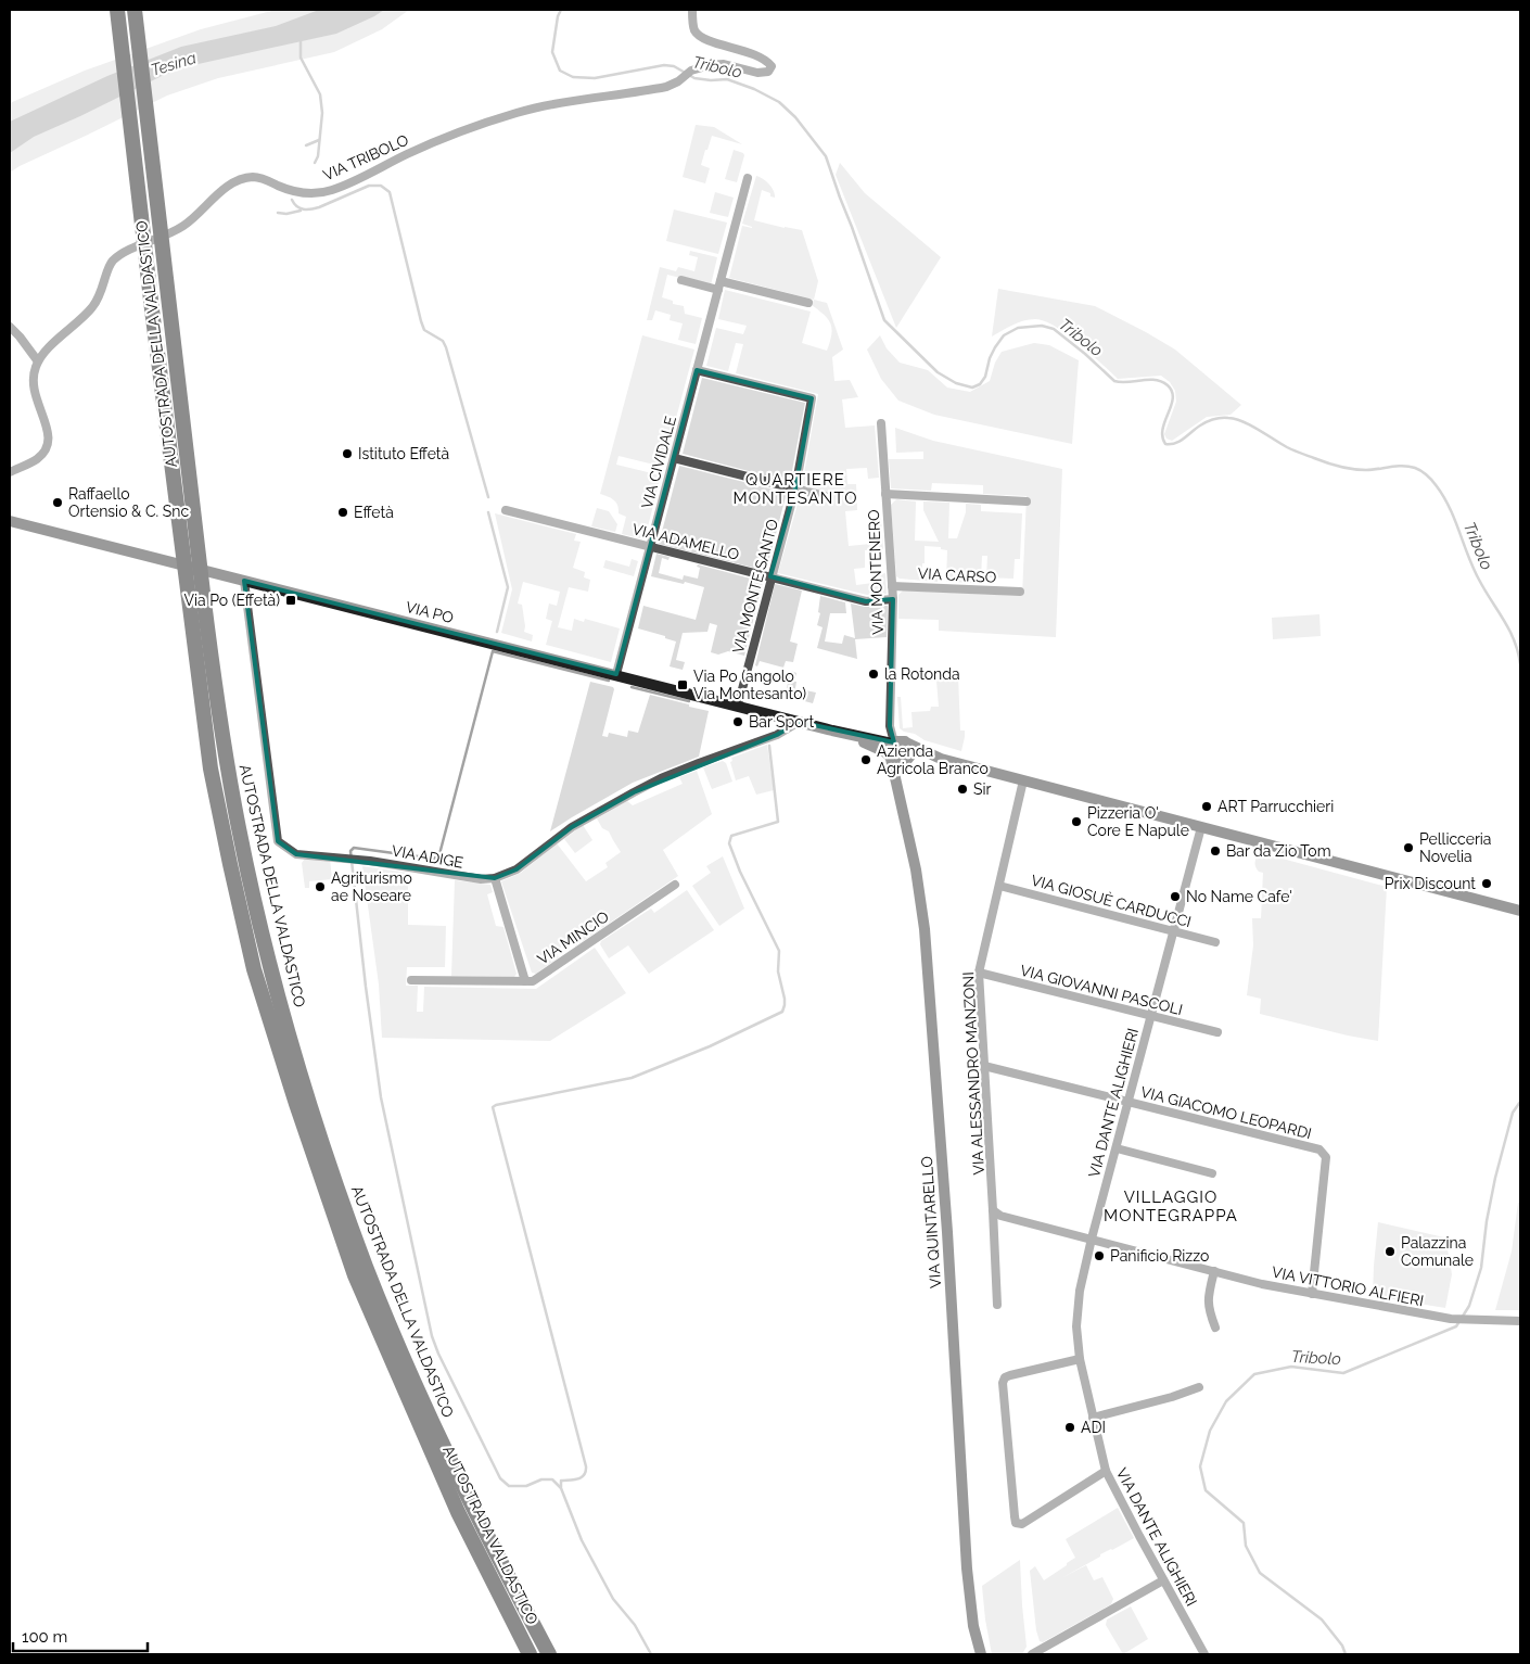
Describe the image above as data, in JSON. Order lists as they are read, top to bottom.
{
  "streets": {
    "highway": ["AUTOSTRADA DELLA VALDASTICO", "AUTOSTRADA VALDASTICO"],
    "main road": ["VIA PO", "VIA QUINTARELLO"],
    "street": [
      "VIA TRIBOLO",
      "VIA CIVIDALE",
      "VIA ADAMELLO",
      "VIA MONTENERO",
      "VIA CARSO",
      "VIA MONTE SANTO",
      "VIA ADIGE",
      "VIA GIOSUÈ CARDUCCI",
      "VIA MINCIO",
      "VIA GIOVANNI PASCOLI",
      "VIA ALESSANDRO MANZONI",
      "VIA DANTE ALIGHIERI",
      "VIA GIACOMO LEOPARDI",
      "VIA VITTORIO ALFIERI"
    ]
  },
  "crossings": [
    ["AUTOSTRADA DELLA VALDASTICO", "AUTOSTRADA VALDASTICO"],
    ["VIA CIVIDALE", "VIA ADAMELLO"],
    ["VIA CIVIDALE", "VIA MONTE SANTO"],
    ["VIA CIVIDALE", "VIA PO"],
    ["VIA ADAMELLO", "VIA MONTENERO"],
    ["VIA ADAMELLO", "VIA MONTE SANTO"],
    ["VIA MONTENERO", "VIA CARSO"],
    ["VIA MONTENERO", "VIA PO"],
    ["VIA MONTENERO", "VIA QUINTARELLO"],
    ["VIA MONTE SANTO", "VIA PO"],
    ["VIA PO", "VIA ADIGE"],
    ["VIA PO", "VIA QUINTARELLO"],
    ["VIA GIOSUÈ CARDUCCI", "VIA ALESSANDRO MANZONI"],
    ["VIA GIOSUÈ CARDUCCI", "VIA DANTE ALIGHIERI"],
    ["VIA GIOVANNI PASCOLI", "VIA ALESSANDRO MANZONI"],
    ["VIA GIOVANNI PASCOLI", "VIA DANTE ALIGHIERI"],
    ["VIA ALESSANDRO MANZONI", "VIA GIACOMO LEOPARDI"],
    ["VIA ALESSANDRO MANZONI", "VIA VITTORIO ALFIERI"],
    ["VIA DANTE ALIGHIERI", "VIA GIACOMO LEOPARDI"],
    ["VIA DANTE ALIGHIERI", "VIA VITTORIO ALFIERI"],
    ["VIA GIACOMO LEOPARDI", "VIA VITTORIO ALFIERI"]
  ],
  "districts": ["QUARTIERE MONTESANTO", "VILLAGGIO MONTEGRAPPA"],
  "water": ["Tesina", "Tribolo"],
  "places": {
    "other": [
      "Istituto Effetà",
      "Raffaello Ortensio & C. Snc",
      "Effetà",
      "la Rotonda",
      "Bar Sport",
      "Azienda Agricola Branco",
      "Sir",
      "ART Parrucchieri",
      "Pizzeria O' Core E Napule",
      "Pellicceria Novelia",
      "Bar da Zio Tom",
      "Prix Discount",
      "Agriturismo ae Noseare",
      "No Name Cafe'",
      "Palazzina Comunale",
      "Panificio Rizzo",
      "ADI"
    ],
    "transit": ["Via Po (Effetà)", "Via Po (angolo Via Montesanto)"]
  },
  "scale_bar": "100 m"
}
